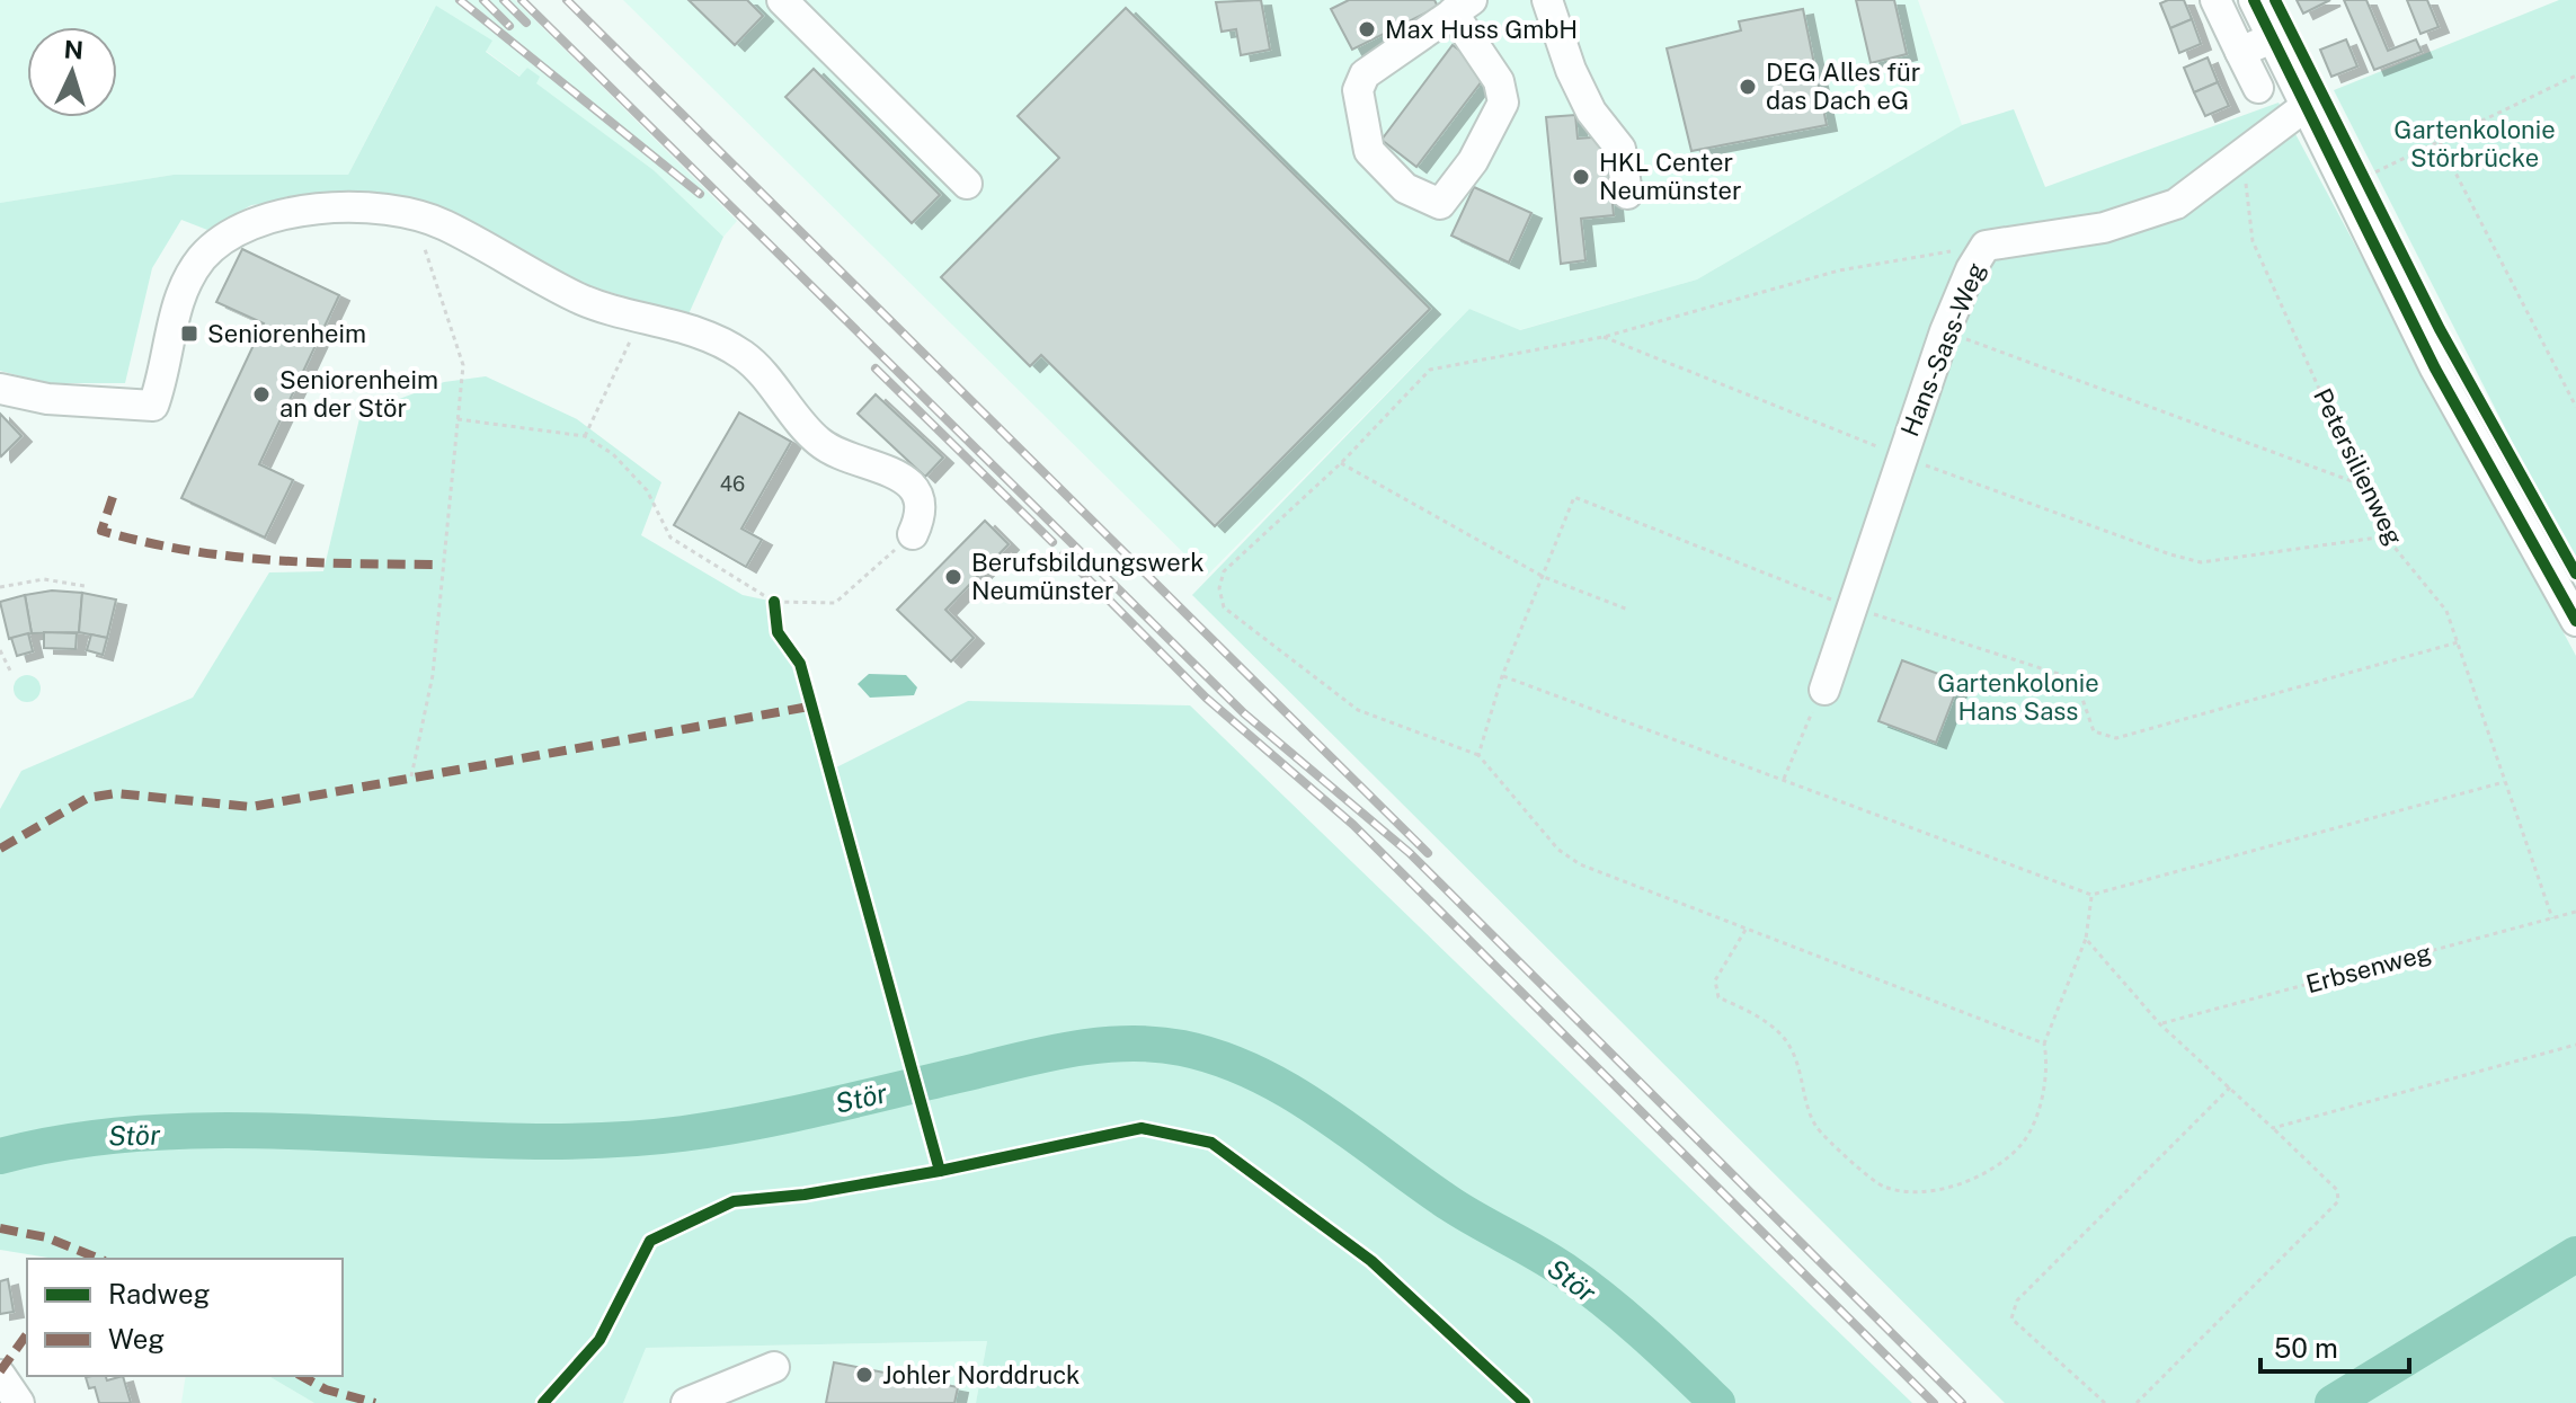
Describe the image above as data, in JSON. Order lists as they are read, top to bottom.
{
  "streets": {
    "street": ["Hans-Sass-Weg"],
    "path": ["Petersilienweg", "Erbsenweg"]
  },
  "crossings": [
    ["Hans-Sass-Weg", "Petersilienweg"],
    ["Petersilienweg", "Erbsenweg"]
  ],
  "water": ["Stör"],
  "parks": ["Gartenkolonie Störbrücke", "Gartenkolonie Hans Sass"],
  "places": {
    "other": [
      "Max Huss GmbH",
      "DEG Alles für das Dach eG",
      "HKL Center Neumünster",
      "Seniorenheim an der Stör",
      "Berufsbildungswerk Neumünster",
      "Johler Norddruck"
    ],
    "transit": ["Seniorenheim"]
  },
  "house_numbers": ["46"],
  "legend": ["Radweg", "Weg"],
  "scale_bar": "50 m",
  "north": "top"
}
